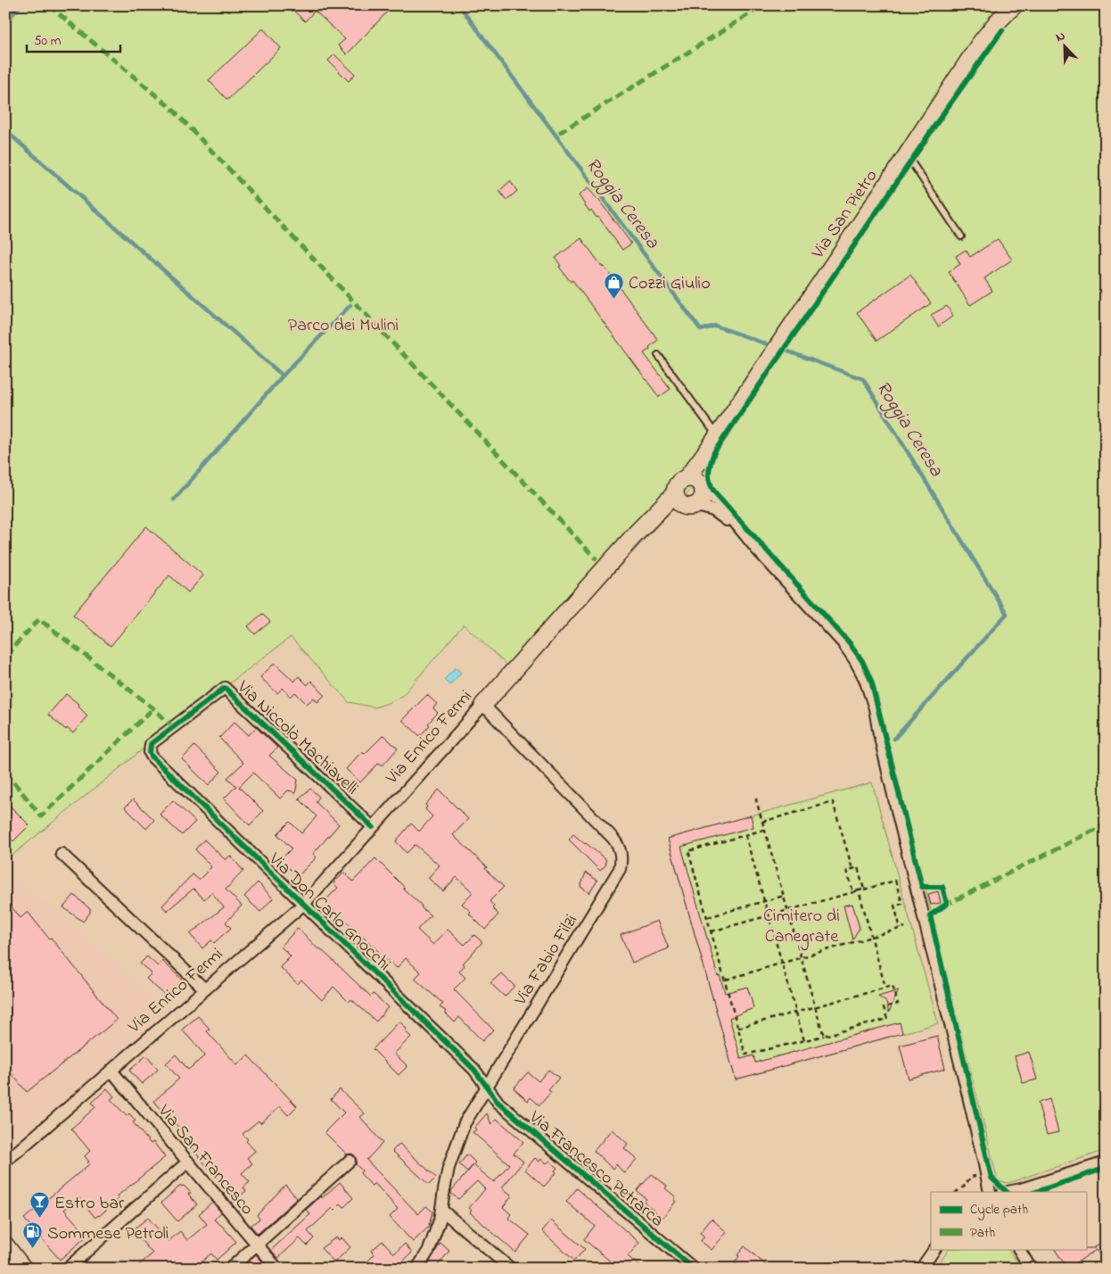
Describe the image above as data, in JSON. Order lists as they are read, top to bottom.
{
  "streets": {
    "street": [
      "Via San Pietro",
      "Via Enrico Fermi",
      "Via Niccolò Machiavelli",
      "Via Don Carlo Gnocchi",
      "Via Fabio Filzi",
      "Via San Francesco",
      "Via Francesco Petrarca"
    ]
  },
  "crossings": [
    ["Via San Pietro", "Via Enrico Fermi"],
    ["Via Enrico Fermi", "Via Niccolò Machiavelli"],
    ["Via Enrico Fermi", "Via Don Carlo Gnocchi"],
    ["Via Enrico Fermi", "Via Fabio Filzi"],
    ["Via Enrico Fermi", "Via San Francesco"],
    ["Via Niccolò Machiavelli", "Via Don Carlo Gnocchi"],
    ["Via Don Carlo Gnocchi", "Via Fabio Filzi"],
    ["Via Don Carlo Gnocchi", "Via Francesco Petrarca"],
    ["Via Fabio Filzi", "Via Francesco Petrarca"]
  ],
  "water": ["Roggia Ceresa"],
  "parks": ["Parco dei Mulini", "Cimitero di Canegrate"],
  "places": {
    "shop": ["Cozzi Giulio"],
    "bar": ["Estro bar"],
    "fuel station": ["Sommese Petroli"]
  },
  "legend": ["Cycle path", "Path"],
  "scale_bar": "50 m",
  "north": "top left"
}
